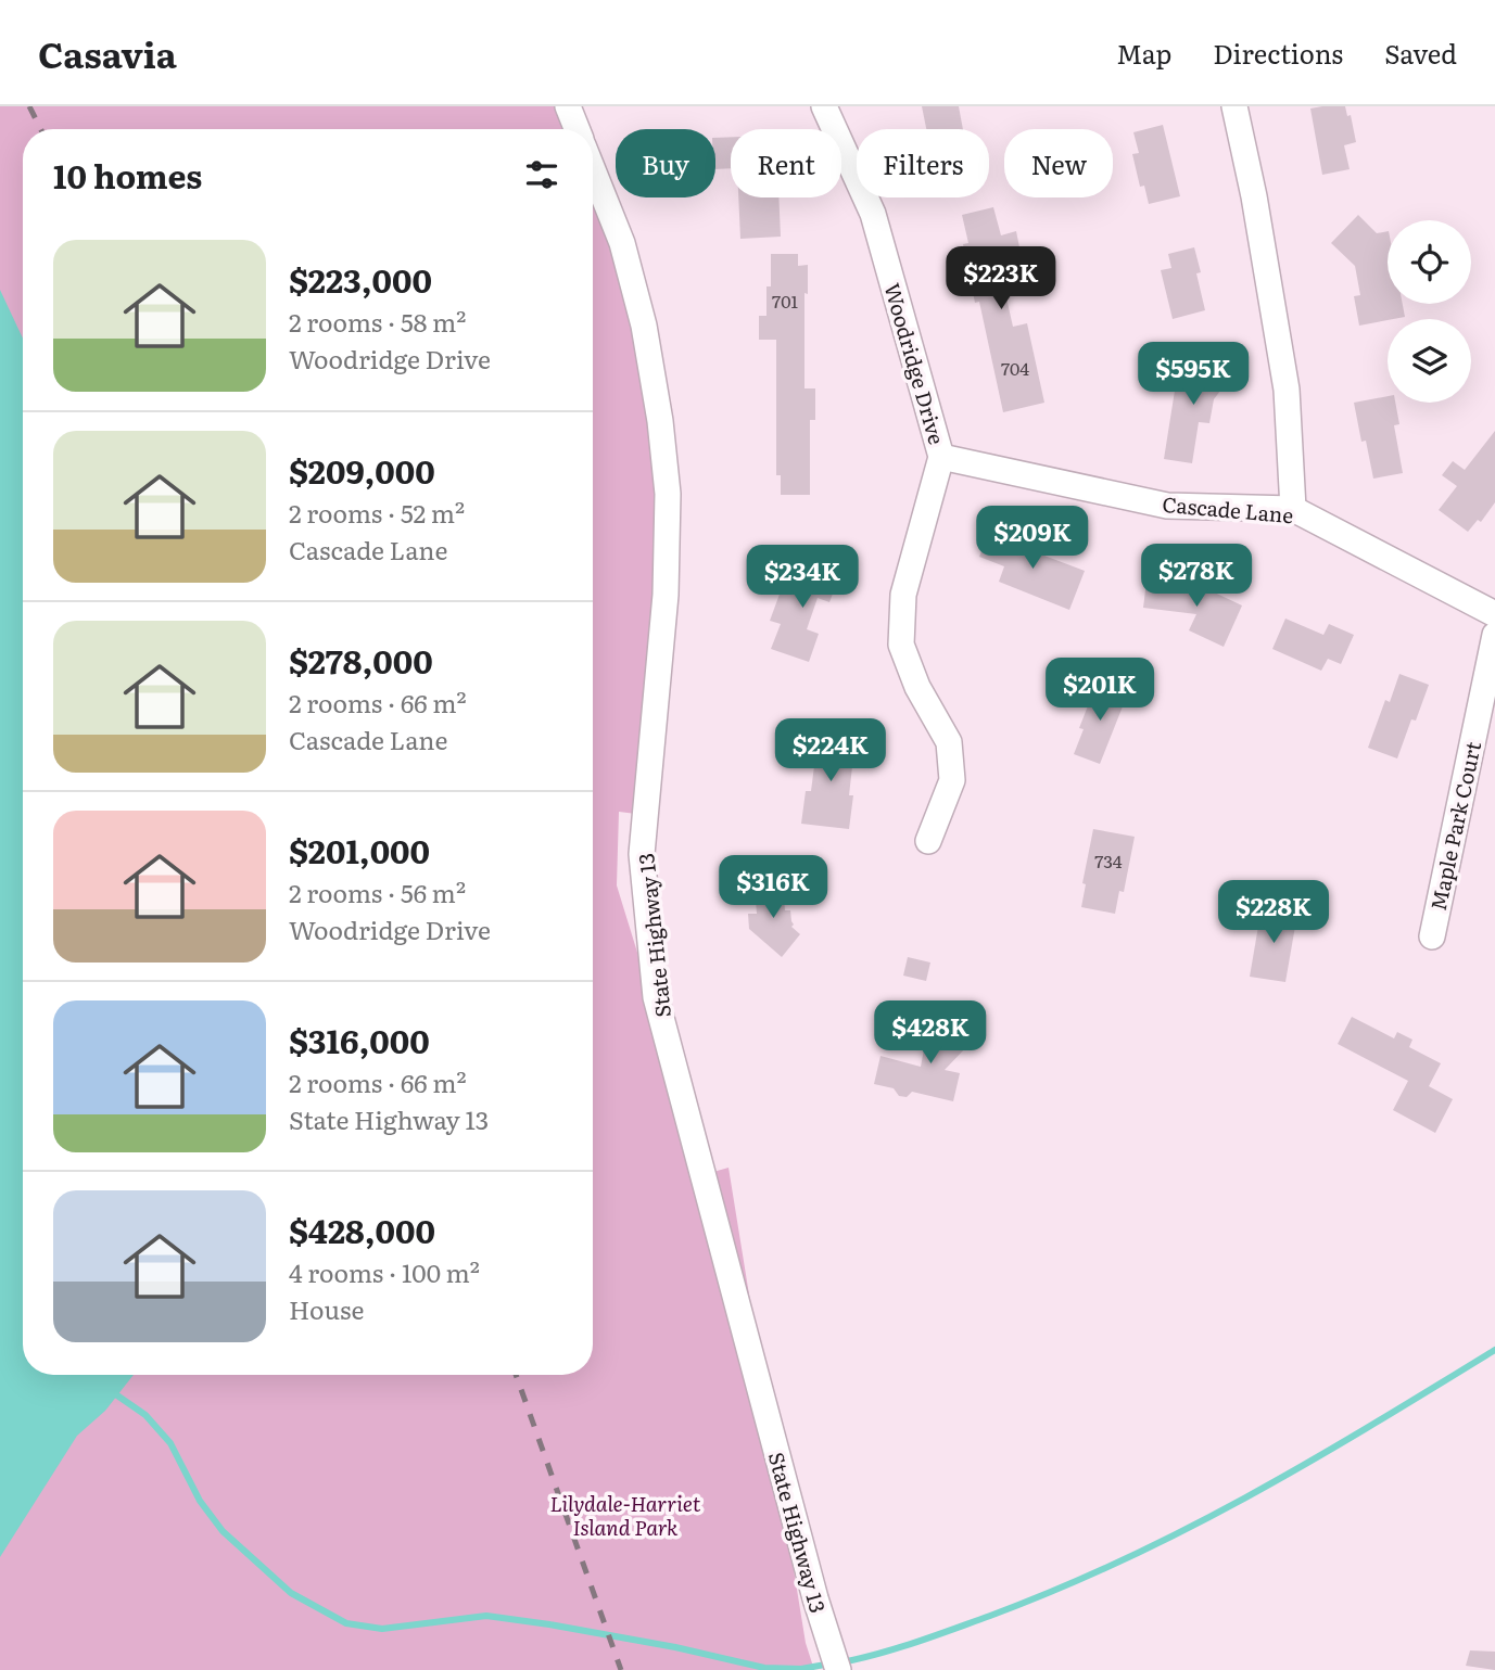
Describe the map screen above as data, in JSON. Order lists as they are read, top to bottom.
{
  "streets": {
    "street": [
      "Woodridge Drive",
      "Cascade Lane",
      "Maple Park Court",
      "State Highway 13"
    ]
  },
  "crossings": [
    ["Woodridge Drive", "Cascade Lane"]
  ],
  "parks": ["Lilydale-Harriet Island Park"],
  "house_numbers": ["701", "704", "734"],
  "page": {
    "header": "Casavia",
    "nav": ["Map", "Directions", "Saved"],
    "chip": [
      "Buy",
      "Rent",
      "Filters",
      "New"
    ],
    "heading": "10 homes",
    "list": [
      {
        "name": "$223,000",
        "note": "2 rooms · 58 m² · Woodridge Drive"
      },
      {
        "name": "$209,000",
        "note": "2 rooms · 52 m² · Cascade Lane"
      },
      {
        "name": "$278,000",
        "note": "2 rooms · 66 m² · Cascade Lane"
      },
      {
        "name": "$201,000",
        "note": "2 rooms · 56 m² · Woodridge Drive"
      },
      {
        "name": "$316,000",
        "note": "2 rooms · 66 m² · State Highway 13"
      },
      {
        "name": "$428,000",
        "note": "4 rooms · 100 m² · House"
      }
    ],
    "price": [
      "$223K",
      "$595K",
      "$209K",
      "$278K",
      "$234K",
      "$201K",
      "$224K",
      "$316K",
      "$228K",
      "$428K"
    ]
  }
}
